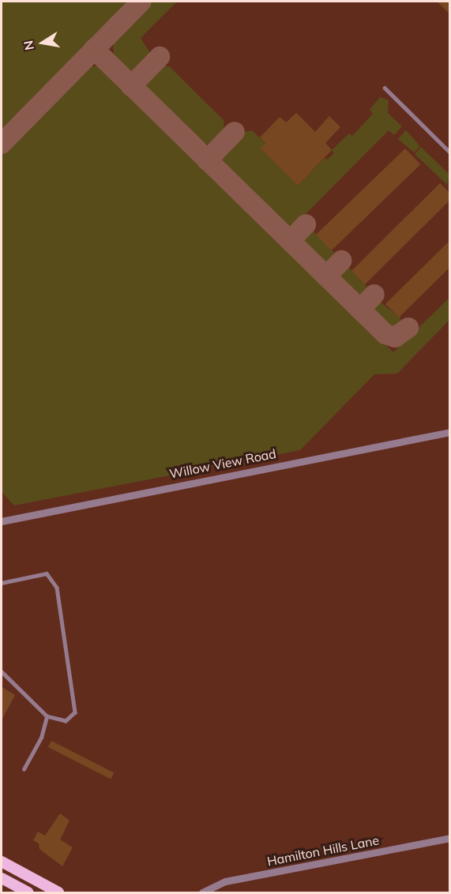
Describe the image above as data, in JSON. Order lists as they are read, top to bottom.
{
  "streets": {
    "street": ["Willow View Road", "Hamilton Hills Lane"]
  },
  "north": "left"
}
